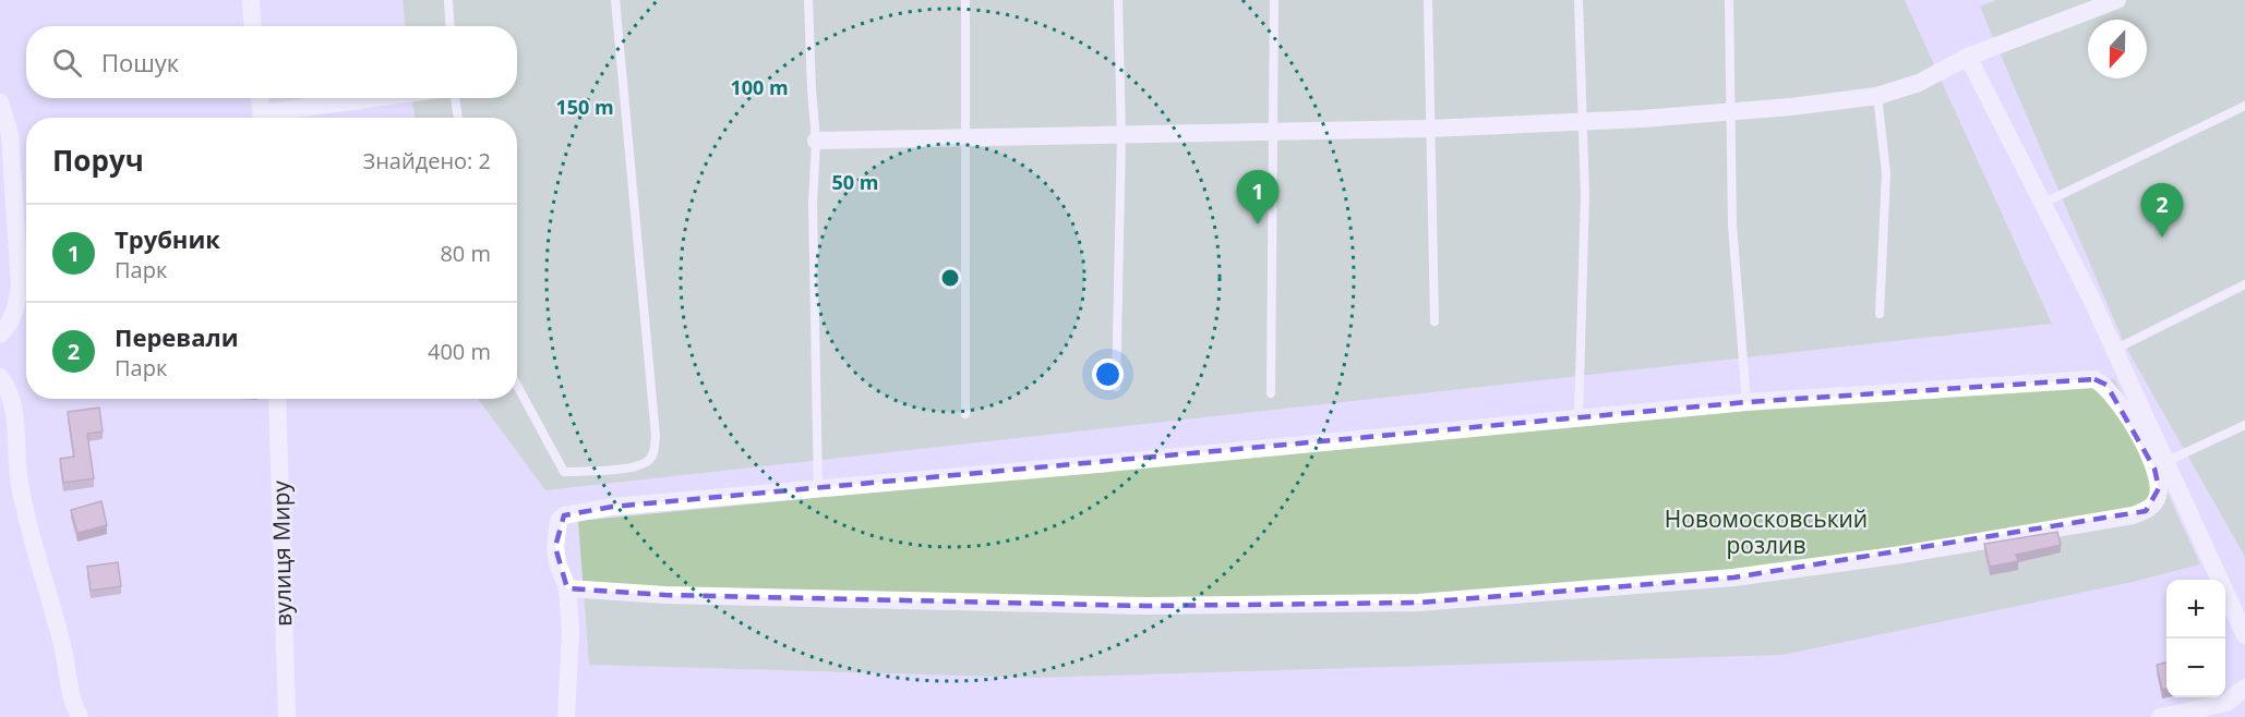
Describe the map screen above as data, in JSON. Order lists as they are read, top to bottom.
{
  "streets": {
    "street": ["вулиця Миру"]
  },
  "parks": ["Новомосковський розлив"],
  "north": "bottom",
  "page": {
    "search": "Пошук",
    "heading": ["Поруч", "Знайдено: 2"],
    "pins": ["1", "2"],
    "list": [
      {
        "mark": "1",
        "name": "Трубник",
        "note": "Парк",
        "value": "80 m"
      },
      {
        "mark": "2",
        "name": "Перевали",
        "note": "Парк",
        "value": "400 m"
      }
    ],
    "map_buttons": ["+", "−"]
  },
  "rings": ["100 m", "150 m", "50 m"]
}
